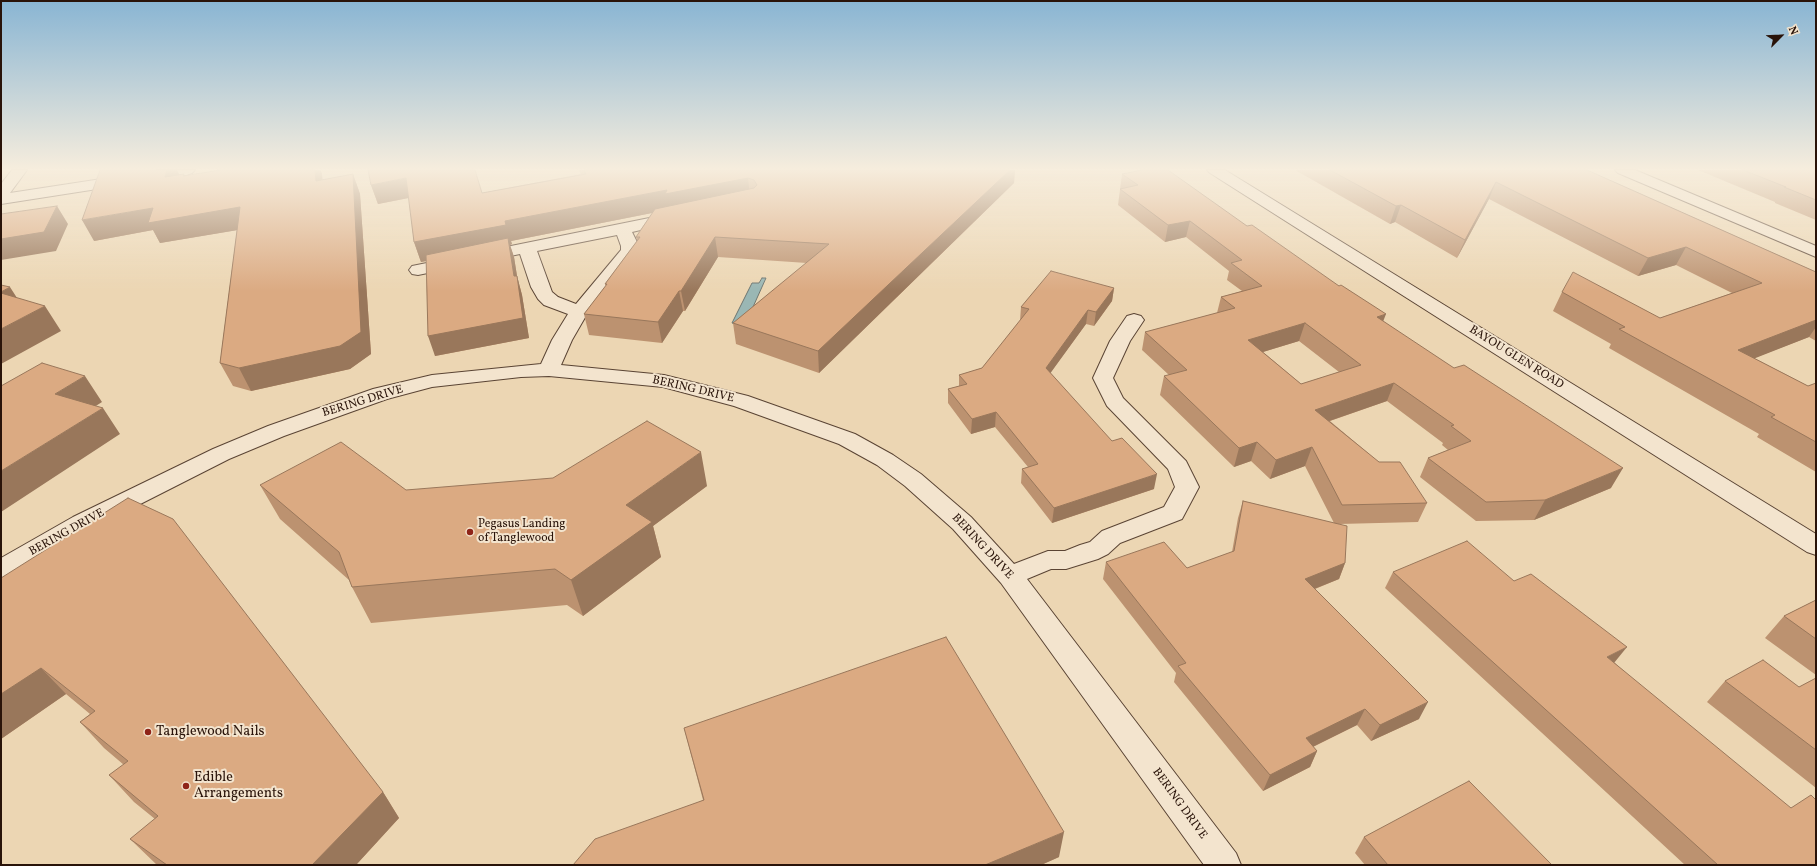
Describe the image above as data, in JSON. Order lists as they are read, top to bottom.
{
  "streets": {
    "street": ["BAYOU GLEN ROAD", "BERING DRIVE"]
  },
  "places": ["Pegasus Landing of Tanglewood", "Tanglewood Nails", "Edible Arrangements"],
  "north": "top right"
}
